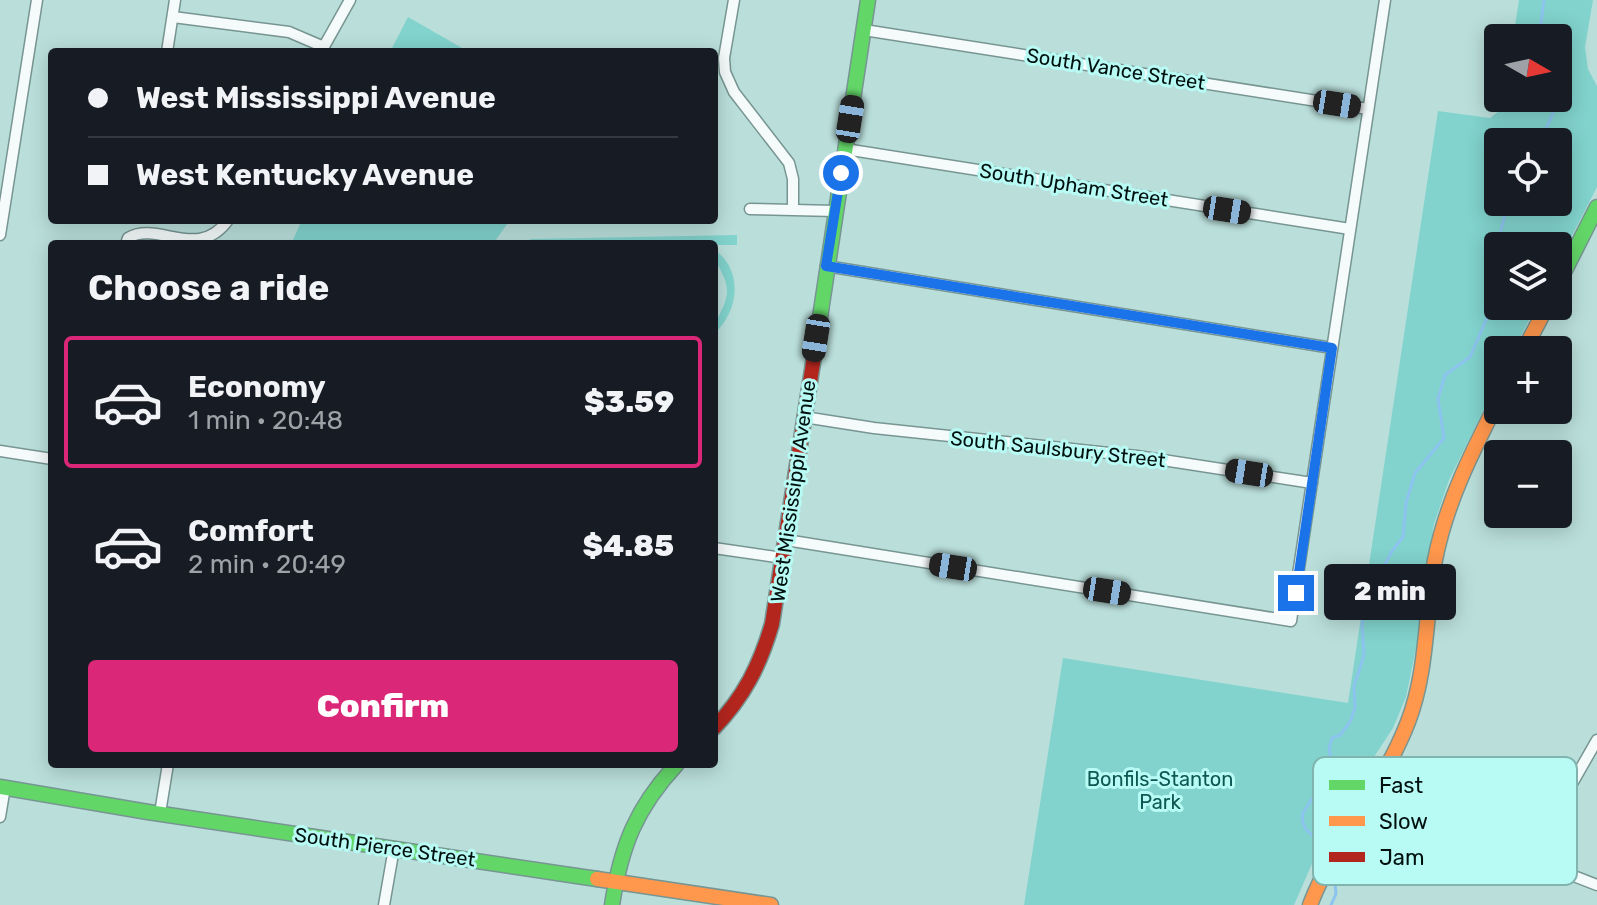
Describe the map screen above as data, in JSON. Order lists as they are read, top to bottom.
{
  "streets": {
    "street": [
      "South Vance Street",
      "South Upham Street",
      "South Saulsbury Street",
      "West Mississippi Avenue",
      "South Pierce Street"
    ]
  },
  "crossings": [
    ["South Vance Street", "West Mississippi Avenue"],
    ["South Upham Street", "West Mississippi Avenue"],
    ["South Saulsbury Street", "West Mississippi Avenue"]
  ],
  "parks": ["Bonfils-Stanton Park"],
  "legend": ["Fast", "Slow", "Jam"],
  "north": "right",
  "page": {
    "map_buttons": ["+", "−"],
    "banner": ["West Mississippi Avenue", "West Kentucky Avenue"],
    "heading": "Choose a ride",
    "list": [
      {
        "name": "Economy",
        "note": "1 min · 20:48",
        "value": "$3.59"
      },
      {
        "name": "Comfort",
        "note": "2 min · 20:49",
        "value": "$4.85"
      }
    ],
    "bubble": "2 min",
    "buttons": "Confirm"
  }
}
